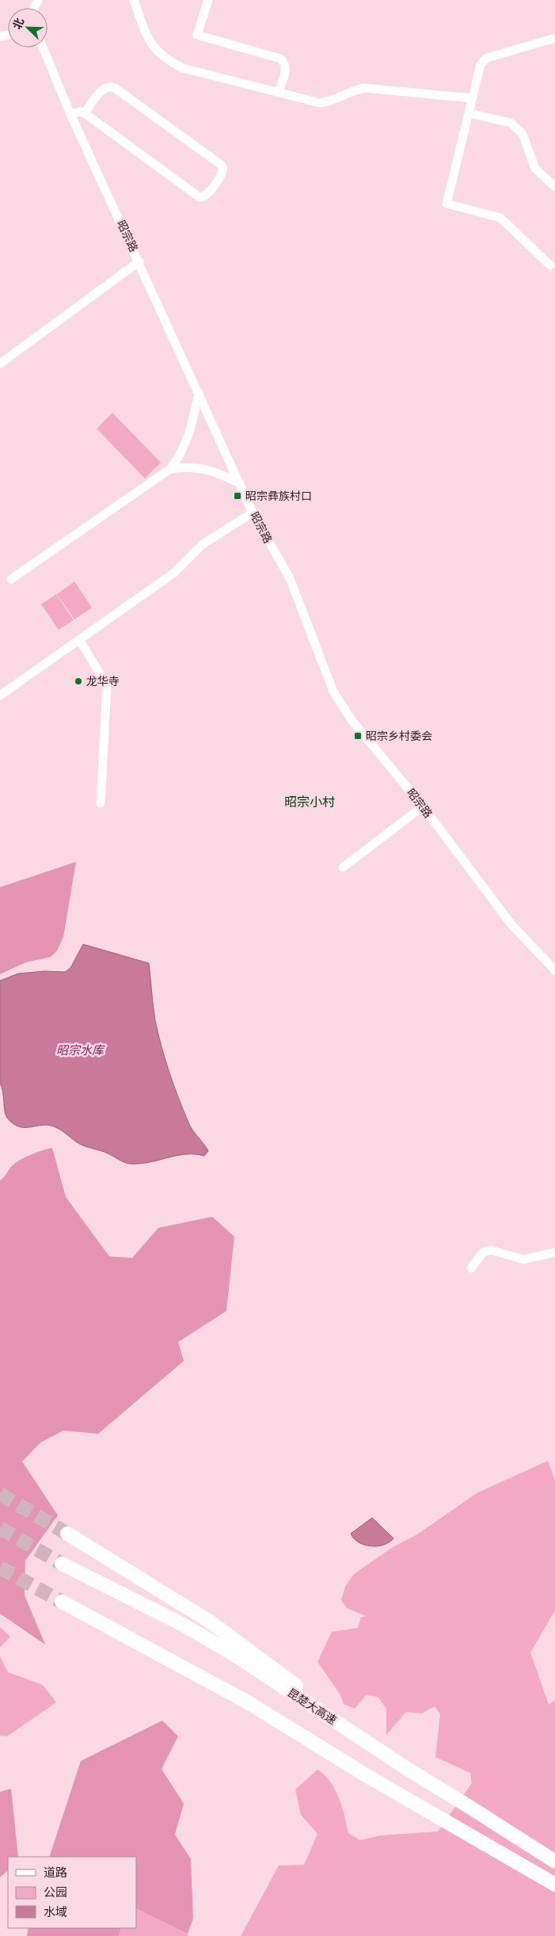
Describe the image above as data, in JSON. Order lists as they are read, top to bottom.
{
  "streets": {
    "highway": ["昆楚大高速"],
    "street": ["昭宗路"]
  },
  "districts": ["昭宗小村"],
  "water": ["昭宗水库"],
  "places": {
    "transit": ["昭宗彝族村口", "昭宗乡村委会"],
    "other": ["龙华寺"]
  },
  "legend": ["道路", "公园", "水域"],
  "north": "top left"
}
